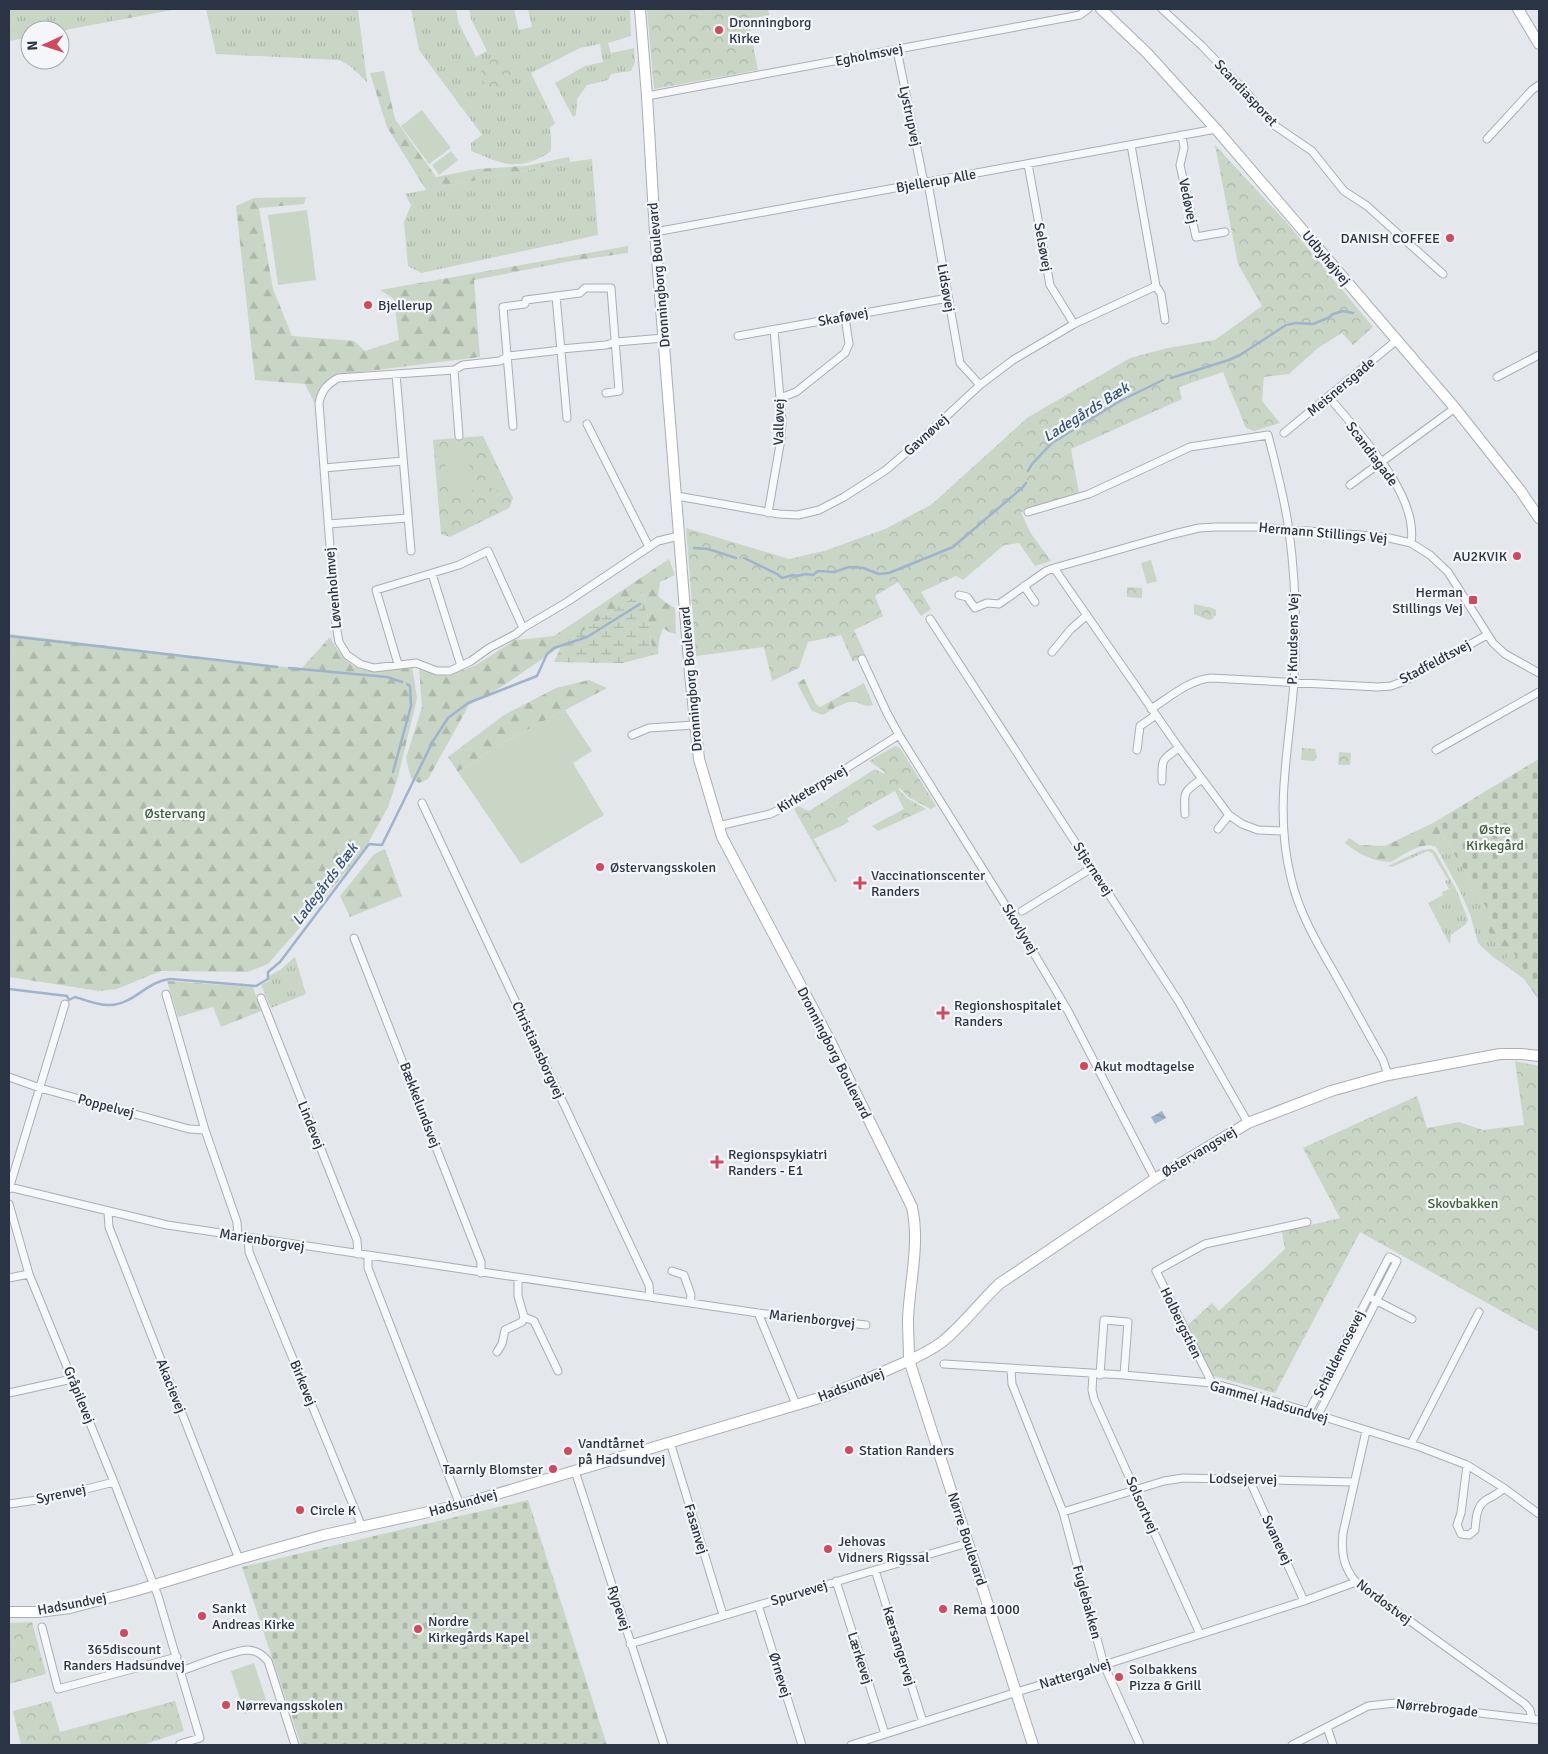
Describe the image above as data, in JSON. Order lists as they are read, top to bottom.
{
  "streets": {
    "street": [
      "Egholmsvej",
      "Scandiasporet",
      "Lystrupvej",
      "Bjellerup Alle",
      "Vedøvej",
      "Selsøvej",
      "Udbyhøjvej",
      "Dronningborg Boulevard",
      "Lidsøvej",
      "Skaføvej",
      "Meisnersgade",
      "Valløvej",
      "Gavnøvej",
      "Scandiagade",
      "Hermann Stillings Vej",
      "Løvenholmvej",
      "P. Knudsens Vej",
      "Stadfeldtsvej",
      "Kirketerpsvej",
      "Stjernevej",
      "Skovlyvej",
      "Christiansborgvej",
      "Bækkelundsvej",
      "Poppelvej",
      "Lindevej",
      "Østervangsvej",
      "Marienborgvej",
      "Holbergstien",
      "Schaldemosevej",
      "Birkevej",
      "Hadsundvej",
      "Akacievej",
      "Gråpilevej",
      "Gammel Hadsundvej",
      "Lodsejervej",
      "Syrenvej",
      "Solsortvej",
      "Fasanvej",
      "Nørre Boulevard",
      "Svanevej",
      "Spurvevej",
      "Fuglebakken",
      "Nordostvej",
      "Rypevej",
      "Kærsangervej",
      "Lærkevej",
      "Nattergalvej",
      "Ørnevej",
      "Nørrebrogade"
    ]
  },
  "crossings": [
    ["Egholmsvej", "Lystrupvej"],
    ["Egholmsvej", "Dronningborg Boulevard"],
    ["Lystrupvej", "Bjellerup Alle"],
    ["Lystrupvej", "Lidsøvej"],
    ["Bjellerup Alle", "Vedøvej"],
    ["Bjellerup Alle", "Selsøvej"],
    ["Bjellerup Alle", "Udbyhøjvej"],
    ["Bjellerup Alle", "Dronningborg Boulevard"],
    ["Bjellerup Alle", "Lidsøvej"],
    ["Selsøvej", "Gavnøvej"],
    ["Udbyhøjvej", "Meisnersgade"],
    ["Dronningborg Boulevard", "Gavnøvej"],
    ["Dronningborg Boulevard", "Løvenholmvej"],
    ["Dronningborg Boulevard", "Kirketerpsvej"],
    ["Dronningborg Boulevard", "Østervangsvej"],
    ["Dronningborg Boulevard", "Hadsundvej"],
    ["Dronningborg Boulevard", "Nørre Boulevard"],
    ["Lidsøvej", "Skaføvej"],
    ["Lidsøvej", "Gavnøvej"],
    ["Skaføvej", "Valløvej"],
    ["Meisnersgade", "Scandiagade"],
    ["Valløvej", "Gavnøvej"],
    ["Scandiagade", "Hermann Stillings Vej"],
    ["Hermann Stillings Vej", "P. Knudsens Vej"],
    ["Hermann Stillings Vej", "Stadfeldtsvej"],
    ["P. Knudsens Vej", "Stadfeldtsvej"],
    ["P. Knudsens Vej", "Østervangsvej"],
    ["Kirketerpsvej", "Skovlyvej"],
    ["Stjernevej", "Østervangsvej"],
    ["Skovlyvej", "Østervangsvej"],
    ["Christiansborgvej", "Marienborgvej"],
    ["Bækkelundsvej", "Marienborgvej"],
    ["Lindevej", "Marienborgvej"],
    ["Østervangsvej", "Hadsundvej"],
    ["Østervangsvej", "Nørre Boulevard"],
    ["Marienborgvej", "Birkevej"],
    ["Marienborgvej", "Hadsundvej"],
    ["Marienborgvej", "Akacievej"],
    ["Holbergstien", "Gammel Hadsundvej"],
    ["Schaldemosevej", "Gammel Hadsundvej"],
    ["Birkevej", "Hadsundvej"],
    ["Hadsundvej", "Akacievej"],
    ["Hadsundvej", "Gråpilevej"],
    ["Hadsundvej", "Fasanvej"],
    ["Hadsundvej", "Nørre Boulevard"],
    ["Hadsundvej", "Rypevej"],
    ["Gråpilevej", "Syrenvej"],
    ["Gammel Hadsundvej", "Solsortvej"],
    ["Gammel Hadsundvej", "Fuglebakken"],
    ["Gammel Hadsundvej", "Nordostvej"],
    ["Lodsejervej", "Solsortvej"],
    ["Lodsejervej", "Svanevej"],
    ["Lodsejervej", "Nordostvej"],
    ["Solsortvej", "Nattergalvej"],
    ["Fasanvej", "Spurvevej"],
    ["Nørre Boulevard", "Spurvevej"],
    ["Nørre Boulevard", "Nattergalvej"],
    ["Svanevej", "Nattergalvej"],
    ["Spurvevej", "Rypevej"],
    ["Spurvevej", "Kærsangervej"],
    ["Spurvevej", "Lærkevej"],
    ["Spurvevej", "Ørnevej"],
    ["Fuglebakken", "Nattergalvej"],
    ["Nordostvej", "Nattergalvej"],
    ["Nordostvej", "Nørrebrogade"],
    ["Kærsangervej", "Nattergalvej"],
    ["Lærkevej", "Nattergalvej"]
  ],
  "water": ["Ladegårds Bæk"],
  "parks": ["Østervang", "Østre Kirkegård", "Skovbakken"],
  "places": {
    "other": [
      "Dronningborg Kirke",
      "DANISH COFFEE",
      "Bjellerup",
      "AU2KVIK",
      "Østervangsskolen",
      "Akut modtagelse",
      "Station Randers",
      "Vandtårnet på Hadsundvej",
      "Taarnly Blomster",
      "Circle K",
      "Jehovas Vidners Rigssal",
      "Rema 1000",
      "Sankt Andreas Kirke",
      "Nordre Kirkegårds Kapel",
      "365discount Randers Hadsundvej",
      "Solbakkens Pizza & Grill",
      "Nørrevangsskolen"
    ],
    "transit": ["Herman Stillings Vej"],
    "health": ["Vaccinationscenter Randers", "Regionshospitalet Randers", "Regionspsykiatri Randers - E1"]
  },
  "north": "left"
}
